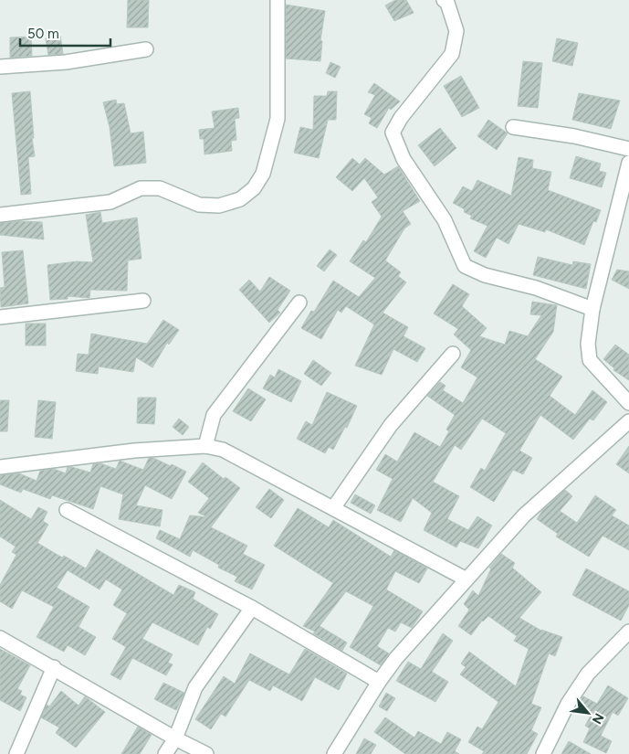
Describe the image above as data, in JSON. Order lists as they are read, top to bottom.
{
  "scale_bar": "50 m",
  "north": "bottom right"
}
